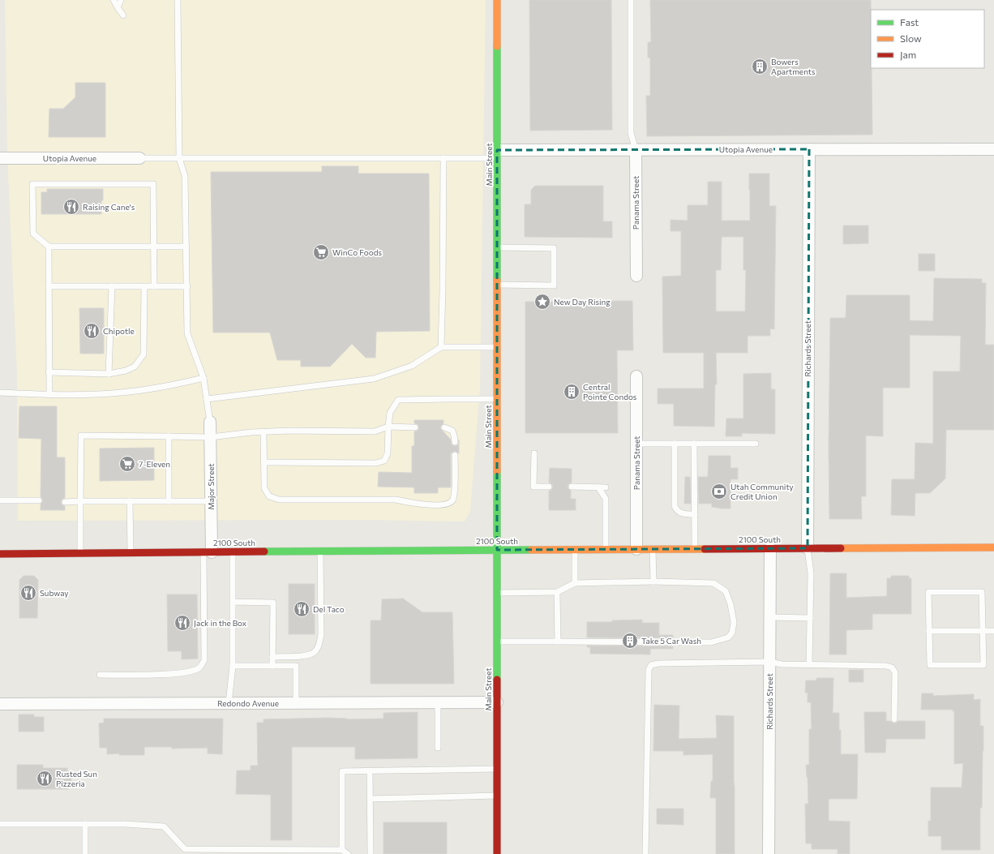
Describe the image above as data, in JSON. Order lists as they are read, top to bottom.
{
  "streets": {
    "main road": ["Main Street", "2100 South"],
    "street": [
      "Utopia Avenue",
      "Panama Street",
      "Richards Street",
      "Major Street",
      "Redondo Avenue"
    ]
  },
  "crossings": [
    ["Utopia Avenue", "Main Street"],
    ["Utopia Avenue", "Panama Street"],
    ["Utopia Avenue", "Richards Street"],
    ["Main Street", "2100 South"],
    ["Main Street", "Redondo Avenue"],
    ["Panama Street", "2100 South"],
    ["Richards Street", "2100 South"],
    ["Major Street", "2100 South"]
  ],
  "places": {
    "building": ["Bowers Apartments", "Central Pointe Condos", "Take 5 Car Wash"],
    "restaurant": [
      "Raising Cane's",
      "Chipotle",
      "Subway",
      "Del Taco",
      "Jack in the Box",
      "Rusted Sun Pizzeria"
    ],
    "supermarket": ["WinCo Foods", "7-Eleven"],
    "place": ["New Day Rising"],
    "bank": ["Utah Community Credit Union"]
  },
  "legend": ["Fast", "Slow", "Jam"]
}
